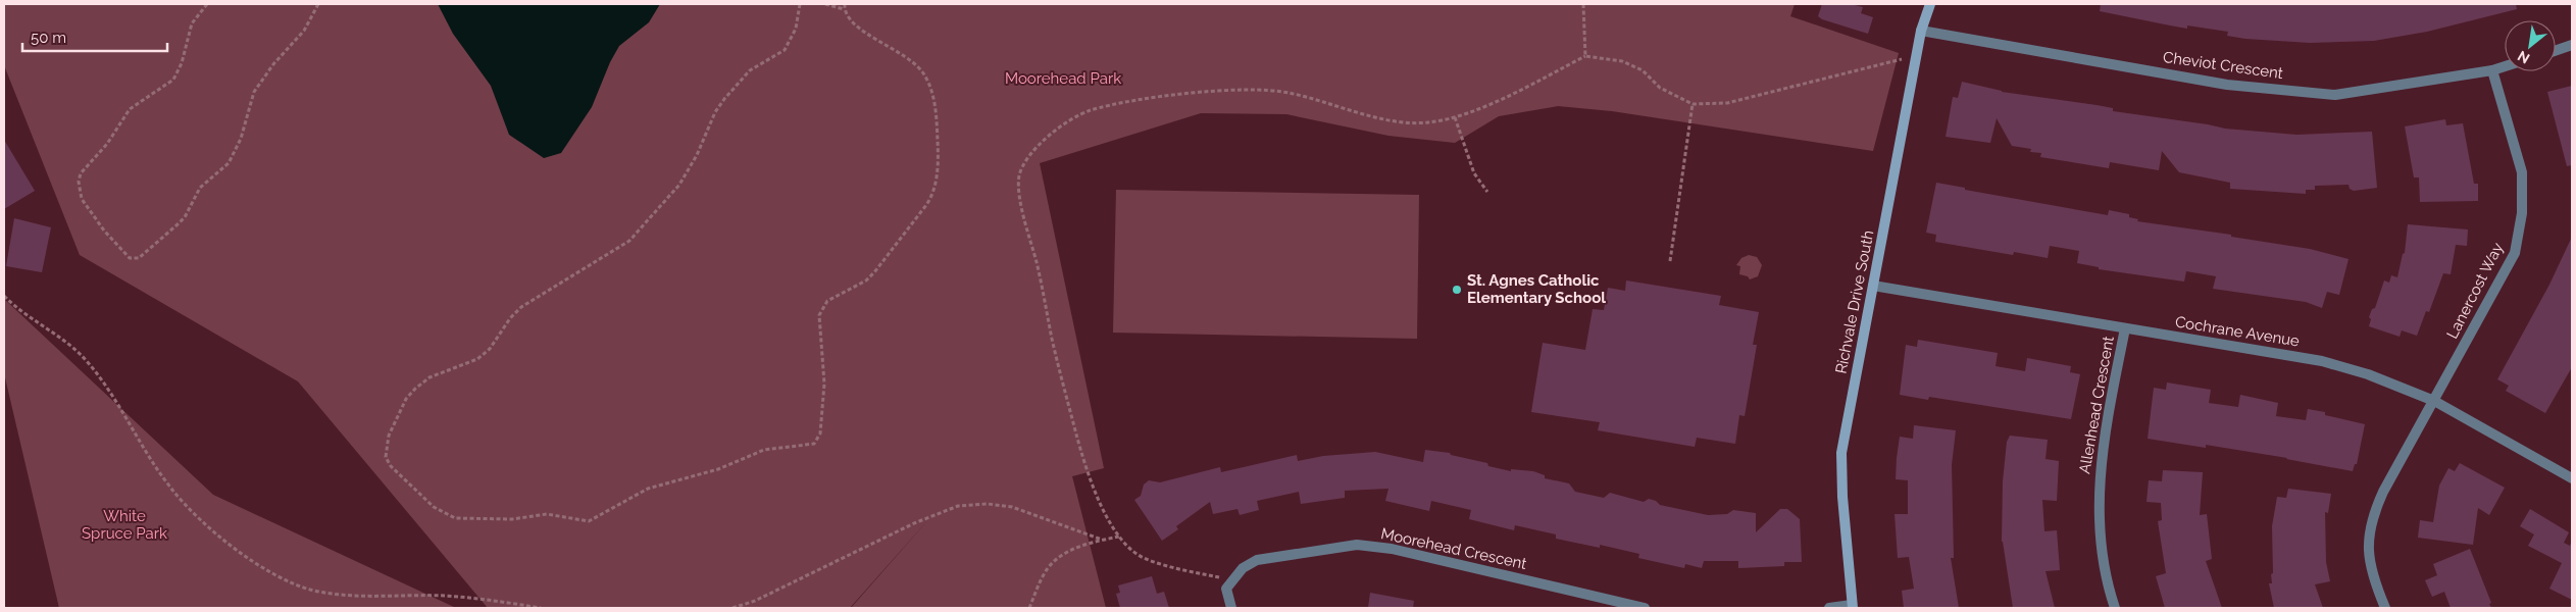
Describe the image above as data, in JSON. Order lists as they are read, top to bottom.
{
  "streets": {
    "street": [
      "Cheviot Crescent",
      "Lanercost Way",
      "Richvale Drive South",
      "Cochrane Avenue",
      "Allenhead Crescent",
      "Moorehead Crescent"
    ]
  },
  "crossings": [
    ["Cheviot Crescent", "Lanercost Way"],
    ["Cheviot Crescent", "Richvale Drive South"],
    ["Lanercost Way", "Cochrane Avenue"],
    ["Richvale Drive South", "Cochrane Avenue"],
    ["Cochrane Avenue", "Allenhead Crescent"]
  ],
  "parks": ["Moorehead Park", "White Spruce Park"],
  "places": ["St. Agnes Catholic Elementary School"],
  "scale_bar": "50 m",
  "north": "bottom left"
}
